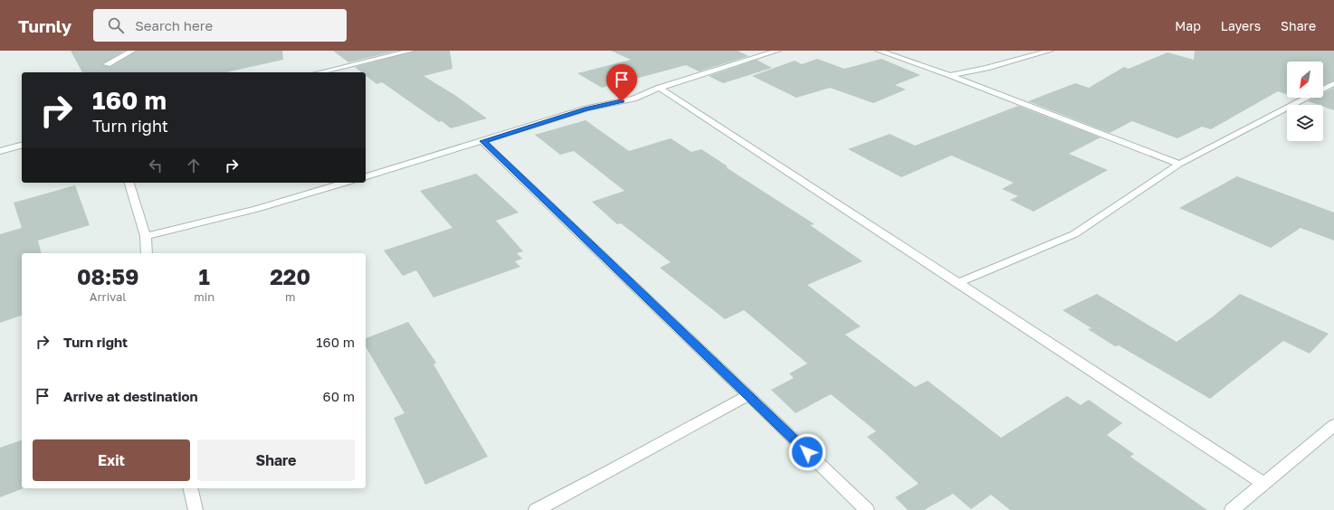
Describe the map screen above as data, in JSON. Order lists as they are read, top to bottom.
{
  "north": "bottom left",
  "page": {
    "header": "Turnly",
    "search": "Search here",
    "nav": ["Map", "Layers", "Share"],
    "turn": ["160 m", "Turn right"],
    "eta": [
      "08:59",
      "Arrival",
      "1",
      "min",
      "220",
      "m"
    ],
    "list": [
      {
        "name": "Turn right",
        "value": "160 m"
      },
      {
        "name": "Arrive at destination",
        "value": "60 m"
      }
    ],
    "buttons": ["Exit", "Share"]
  }
}
